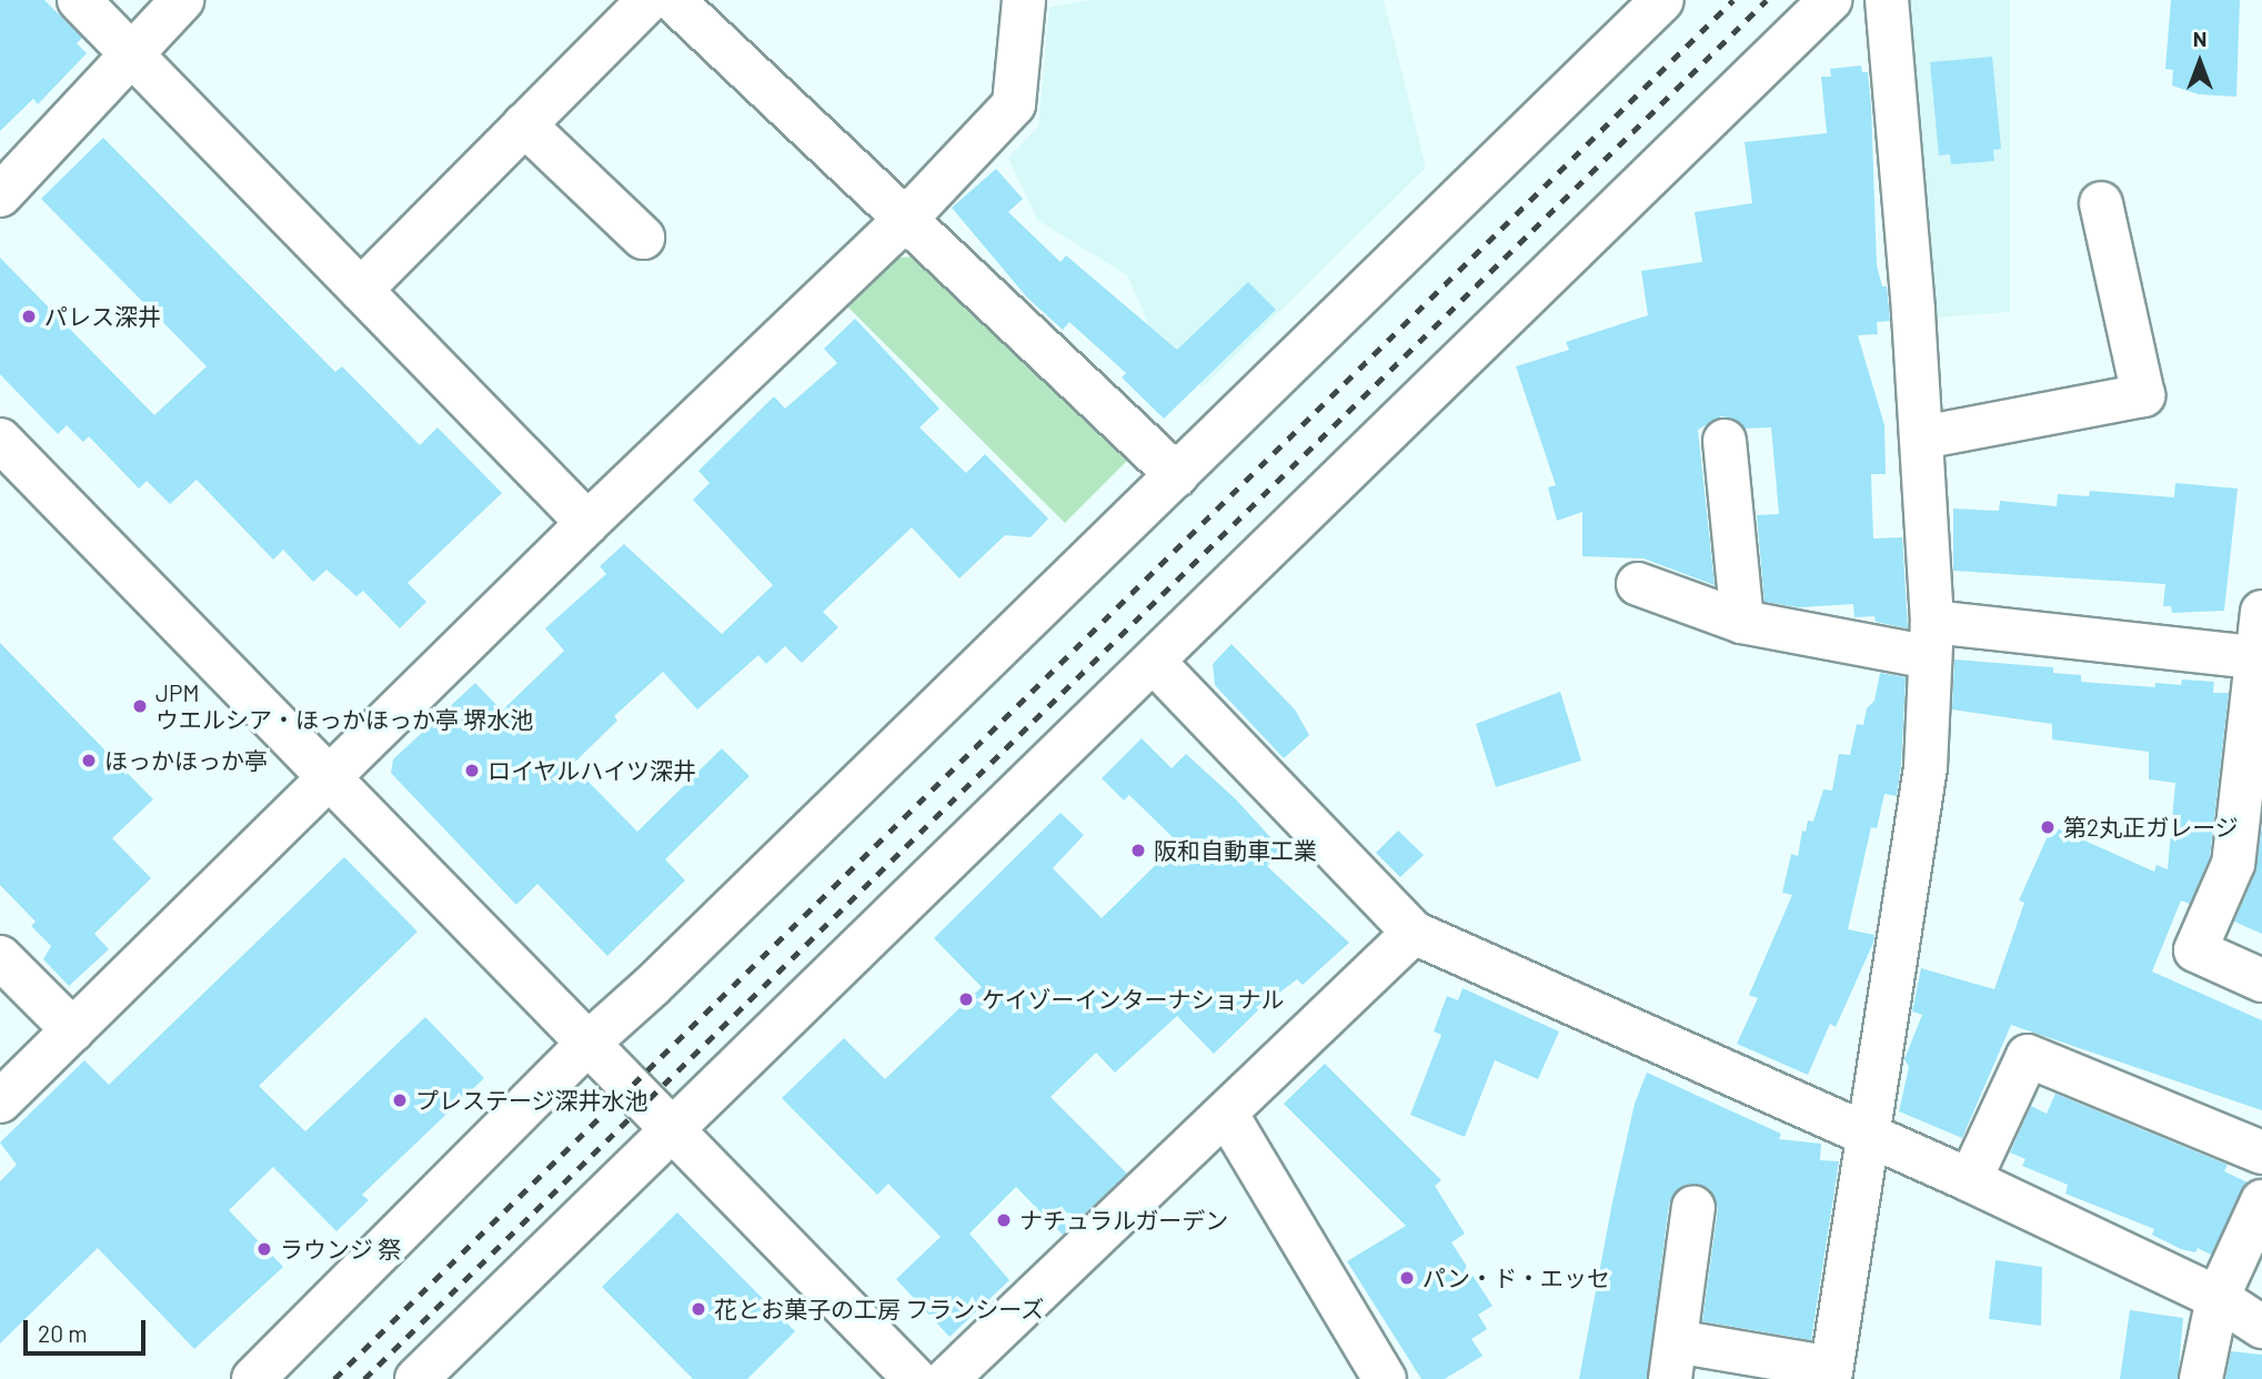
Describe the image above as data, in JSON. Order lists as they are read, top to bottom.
{
  "places": [
    "パレス深井",
    "JPM ウエルシア・ほっかほっか亭 堺水池",
    "ほっかほっか亭",
    "ロイヤルハイツ深井",
    "第2丸正ガレージ",
    "阪和自動車工業",
    "ケイゾーインターナショナル",
    "プレステージ深井水池",
    "ナチュラルガーデン",
    "ラウンジ 祭",
    "パン・ド・エッセ",
    "花とお菓子の工房 フランシーズ"
  ],
  "scale_bar": "20 m",
  "north": "top"
}
